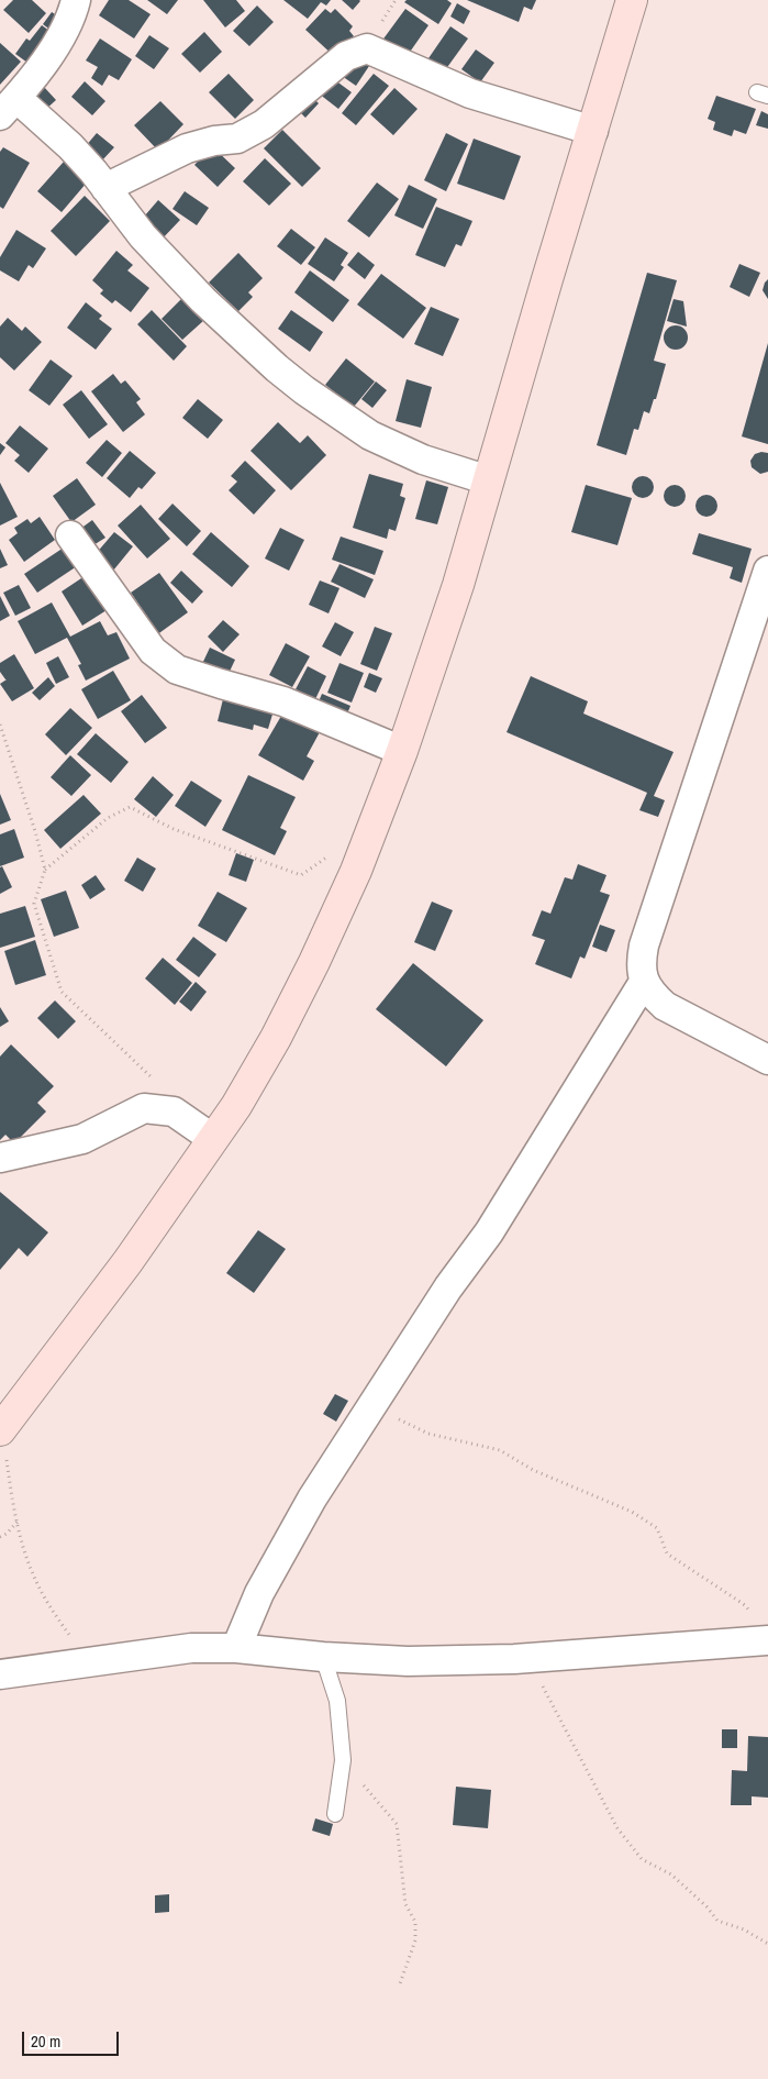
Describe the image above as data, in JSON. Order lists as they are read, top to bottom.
{
  "scale_bar": "20 m"
}
